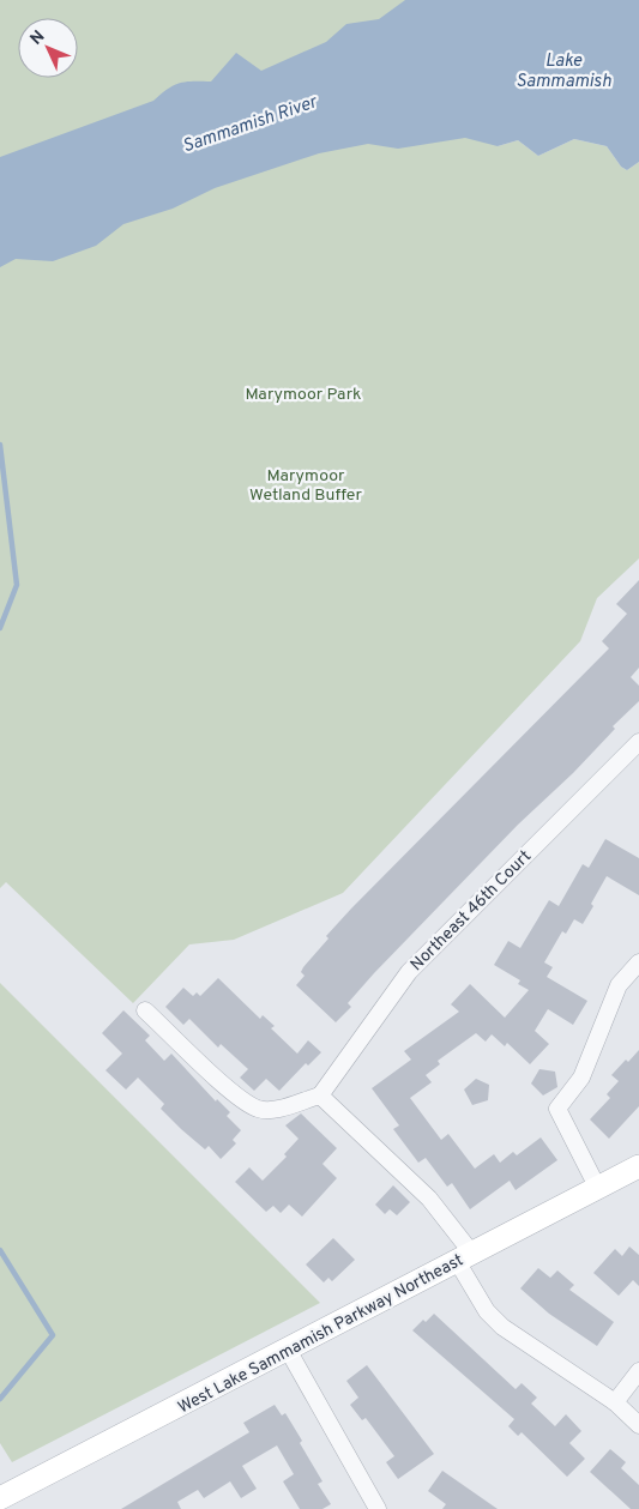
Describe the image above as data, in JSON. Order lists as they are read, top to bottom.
{
  "streets": {
    "main road": ["West Lake Sammamish Parkway Northeast"],
    "street": ["Northeast 46th Court"]
  },
  "water": ["Lake Sammamish", "Sammamish River"],
  "parks": ["Marymoor Park", "Marymoor Wetland Buffer"],
  "north": "top left"
}
